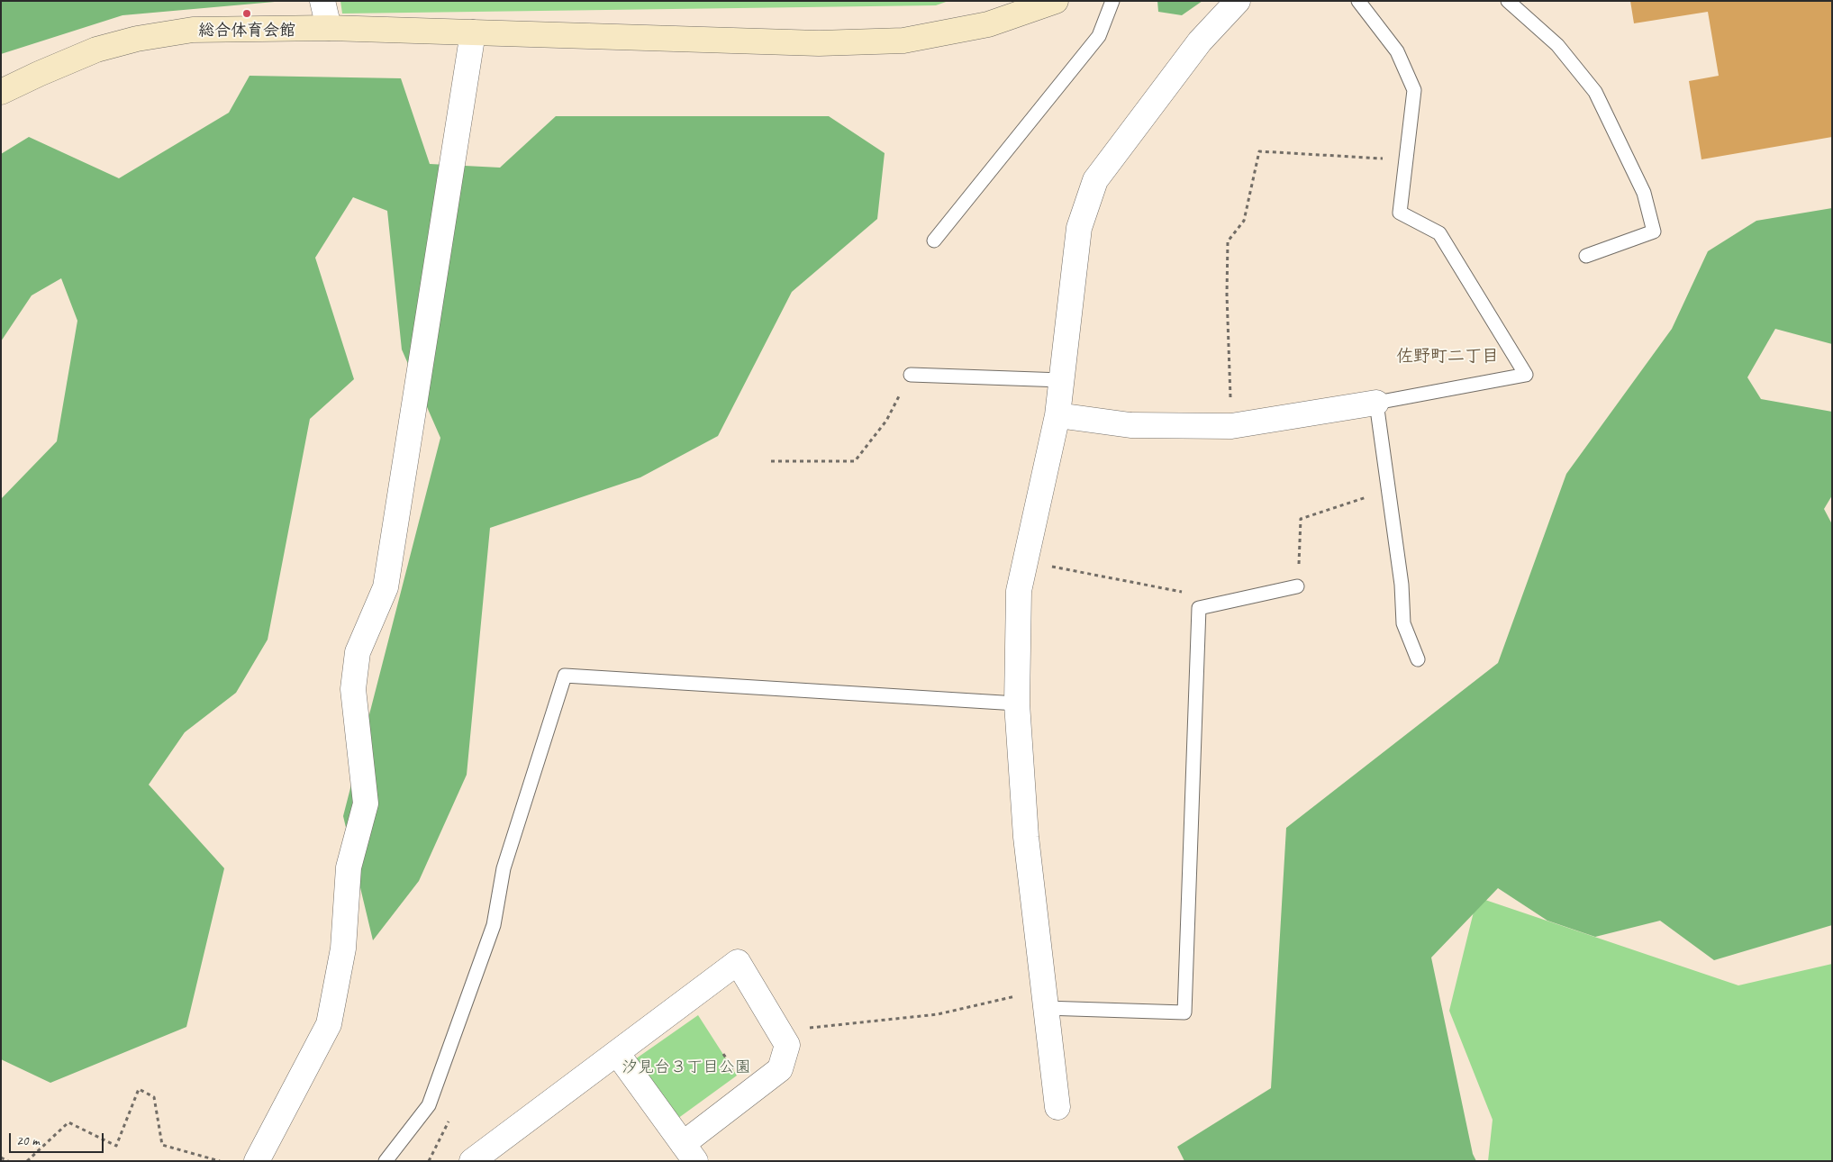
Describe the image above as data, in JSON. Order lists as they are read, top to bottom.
{
  "districts": ["佐野町二丁目"],
  "parks": ["汐見台３丁目公園"],
  "places": ["総合体育会館"],
  "scale_bar": "20 m"
}
